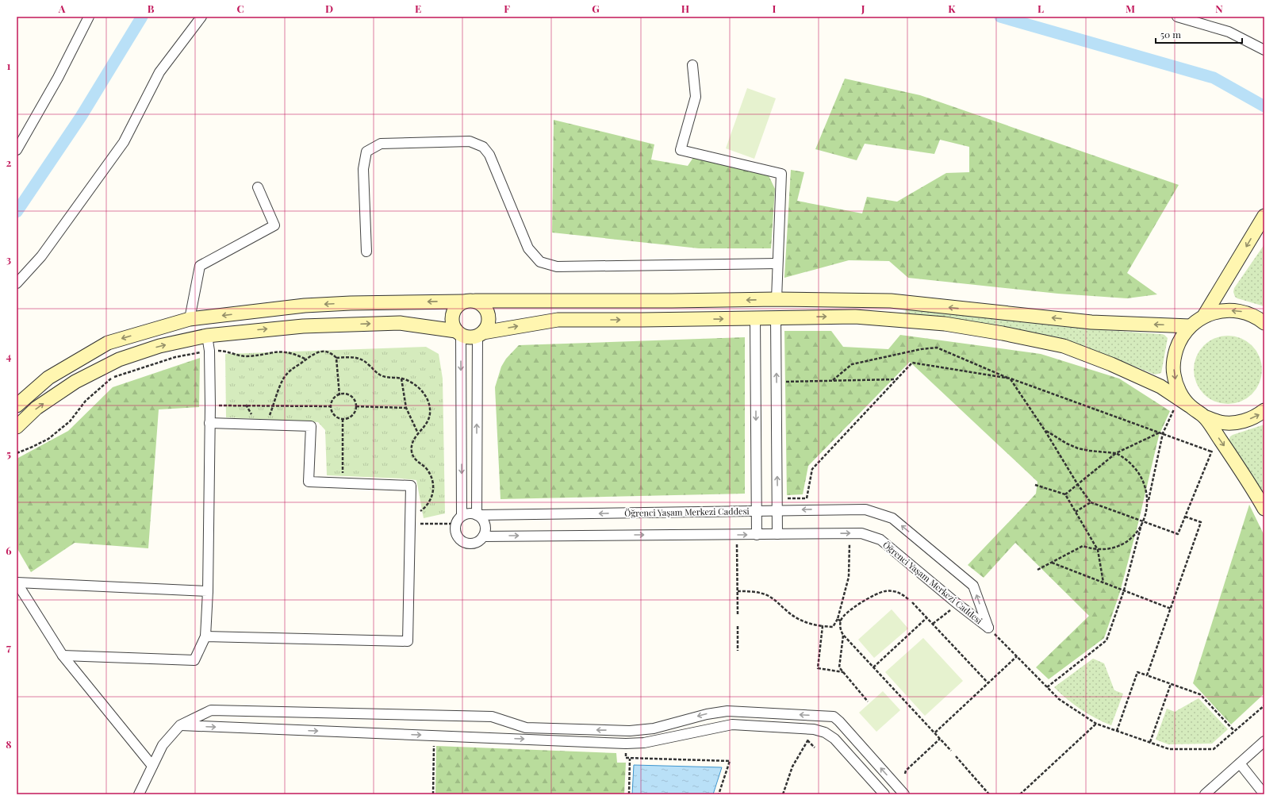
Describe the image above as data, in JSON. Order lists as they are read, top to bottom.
{
  "streets": {
    "street": ["Öğrenci Yaşam Merkezi Caddesi"]
  },
  "scale_bar": "50 m",
  "grid": {
    "columns": [
      "A",
      "B",
      "C",
      "D",
      "E",
      "F",
      "G",
      "H",
      "I",
      "J",
      "K",
      "L",
      "M",
      "N"
    ],
    "rows": [
      "1",
      "2",
      "3",
      "4",
      "5",
      "6",
      "7",
      "8"
    ]
  }
}
